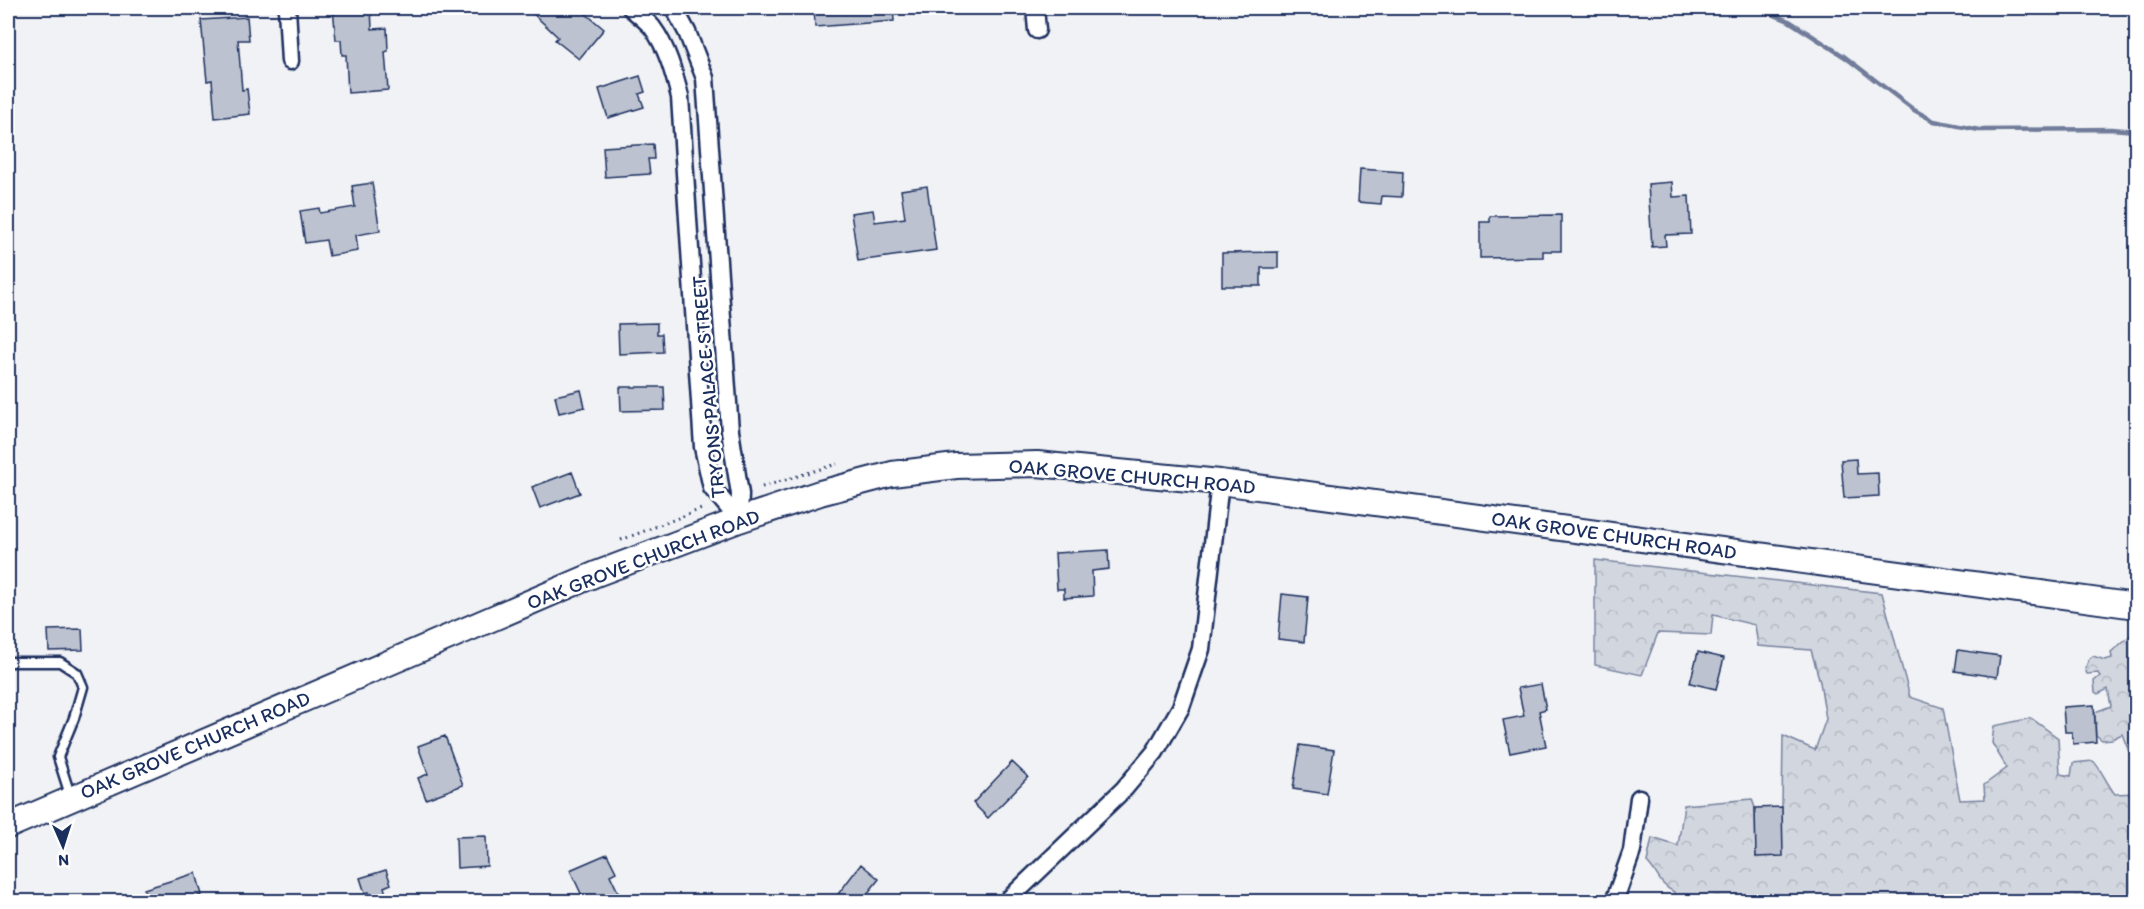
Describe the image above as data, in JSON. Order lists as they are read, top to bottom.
{
  "streets": {
    "main road": ["OAK GROVE CHURCH ROAD"],
    "street": ["TRYONS PALACE STREET"]
  },
  "crossings": [
    ["TRYONS PALACE STREET", "OAK GROVE CHURCH ROAD"]
  ],
  "north": "bottom"
}
